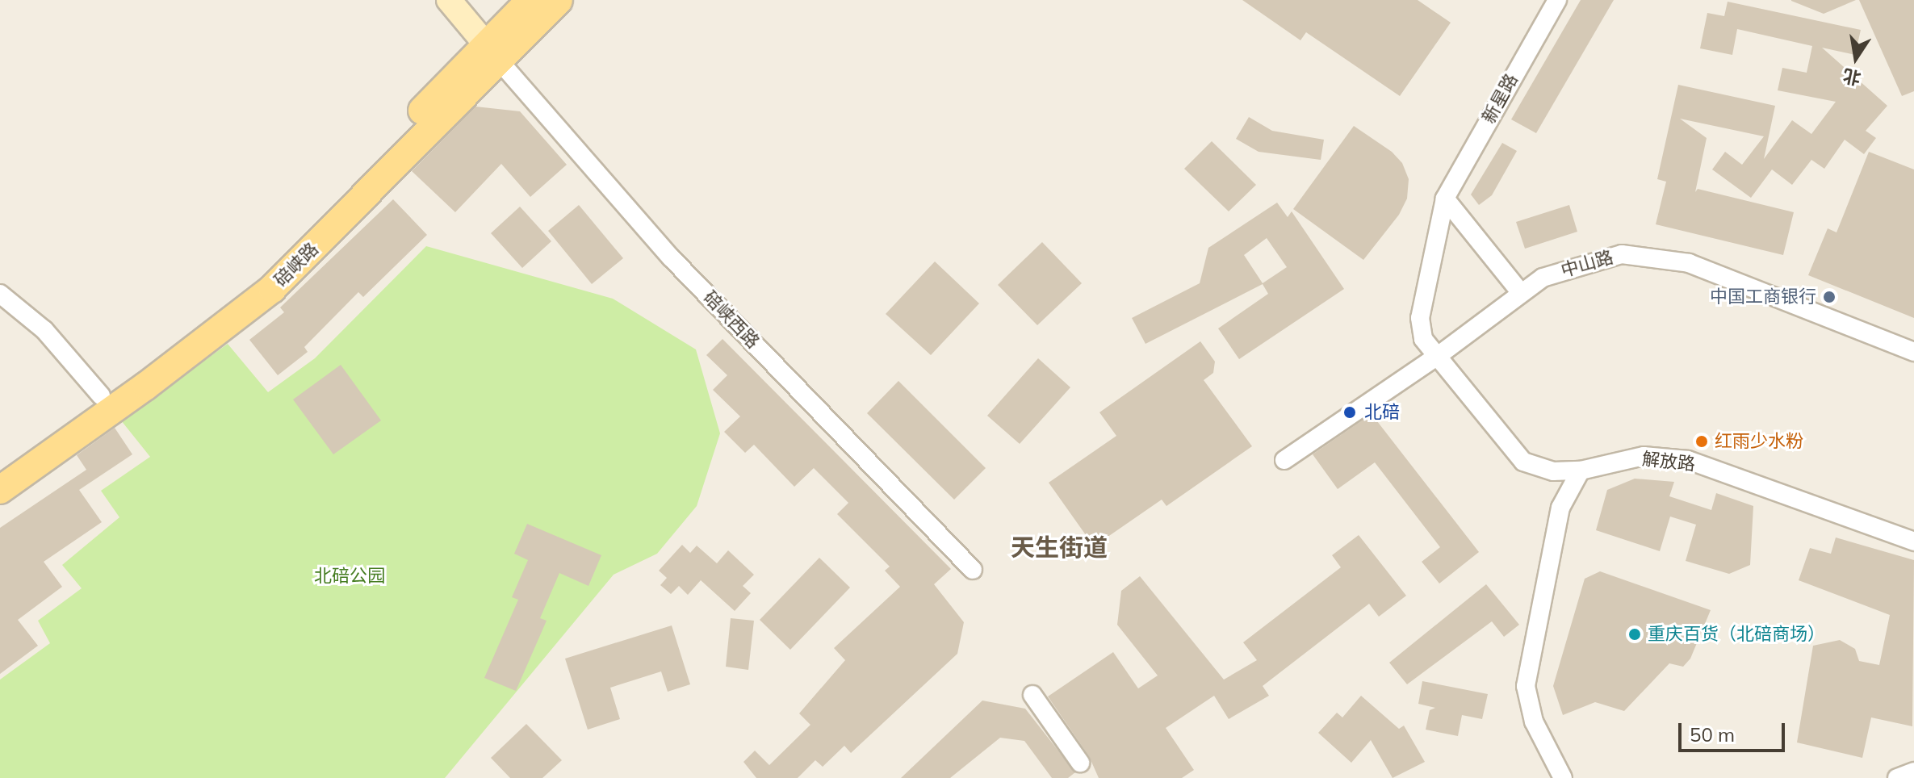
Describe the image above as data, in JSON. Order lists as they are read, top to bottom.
{
  "streets": {
    "main road": ["碚峡路"],
    "street": [
      "新星路",
      "中山路",
      "碚峡西路",
      "解放路"
    ]
  },
  "crossings": [
    ["新星路", "中山路"],
    ["新星路", "解放路"],
    ["中山路", "解放路"],
    ["碚峡路", "碚峡西路"]
  ],
  "districts": ["天生街道"],
  "parks": ["北碚公园"],
  "places": [
    "中国工商银行",
    "北碚",
    "红雨少水粉",
    "重庆百货（北碚商场）"
  ],
  "scale_bar": "50 m",
  "north": "bottom"
}
